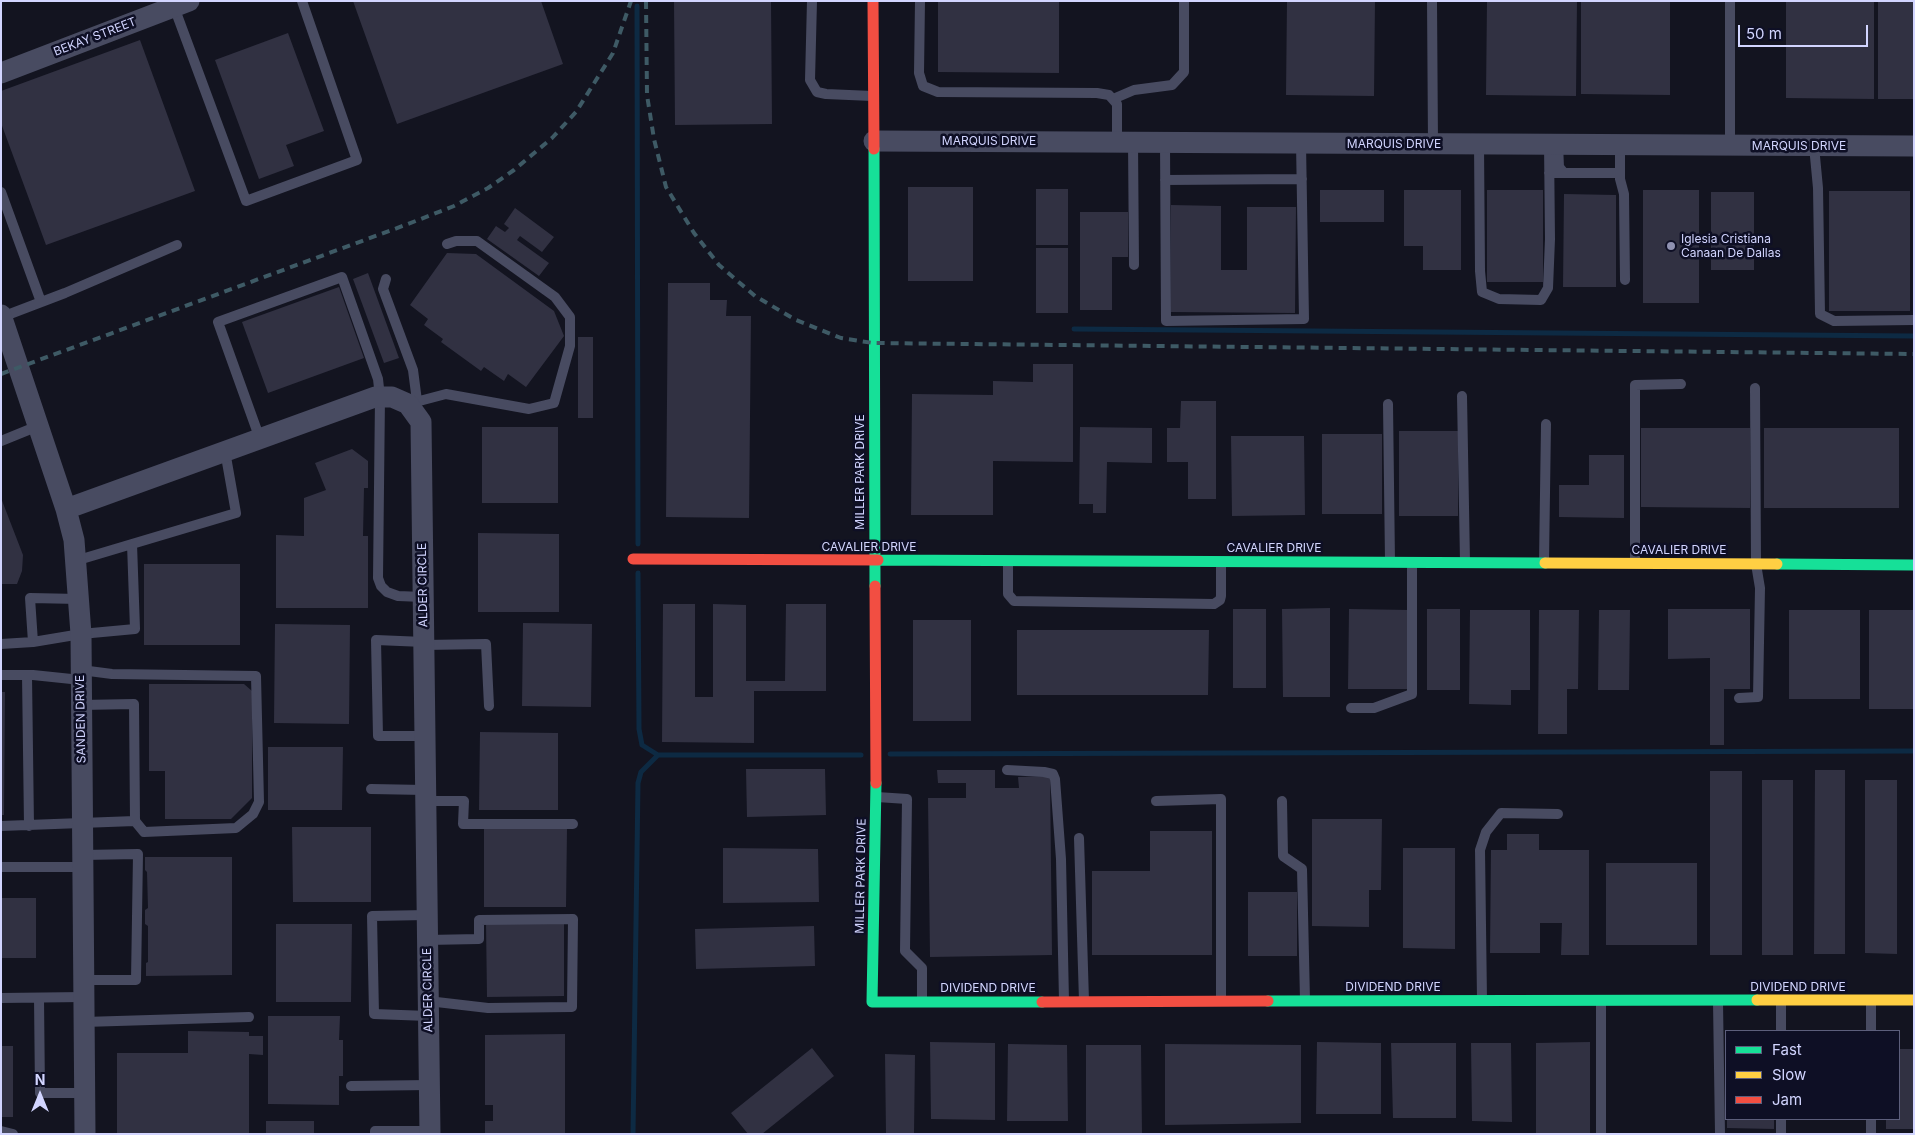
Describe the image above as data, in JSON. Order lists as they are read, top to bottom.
{
  "streets": {
    "street": [
      "BEKAY STREET",
      "MARQUIS DRIVE",
      "MILLER PARK DRIVE",
      "CAVALIER DRIVE",
      "ALDER CIRCLE",
      "SANDEN DRIVE",
      "DIVIDEND DRIVE"
    ]
  },
  "crossings": [
    ["MARQUIS DRIVE", "MILLER PARK DRIVE"],
    ["MILLER PARK DRIVE", "CAVALIER DRIVE"],
    ["MILLER PARK DRIVE", "DIVIDEND DRIVE"]
  ],
  "places": ["Iglesia Cristiana Canaan De Dallas"],
  "legend": ["Fast", "Slow", "Jam"],
  "scale_bar": "50 m",
  "north": "top"
}
